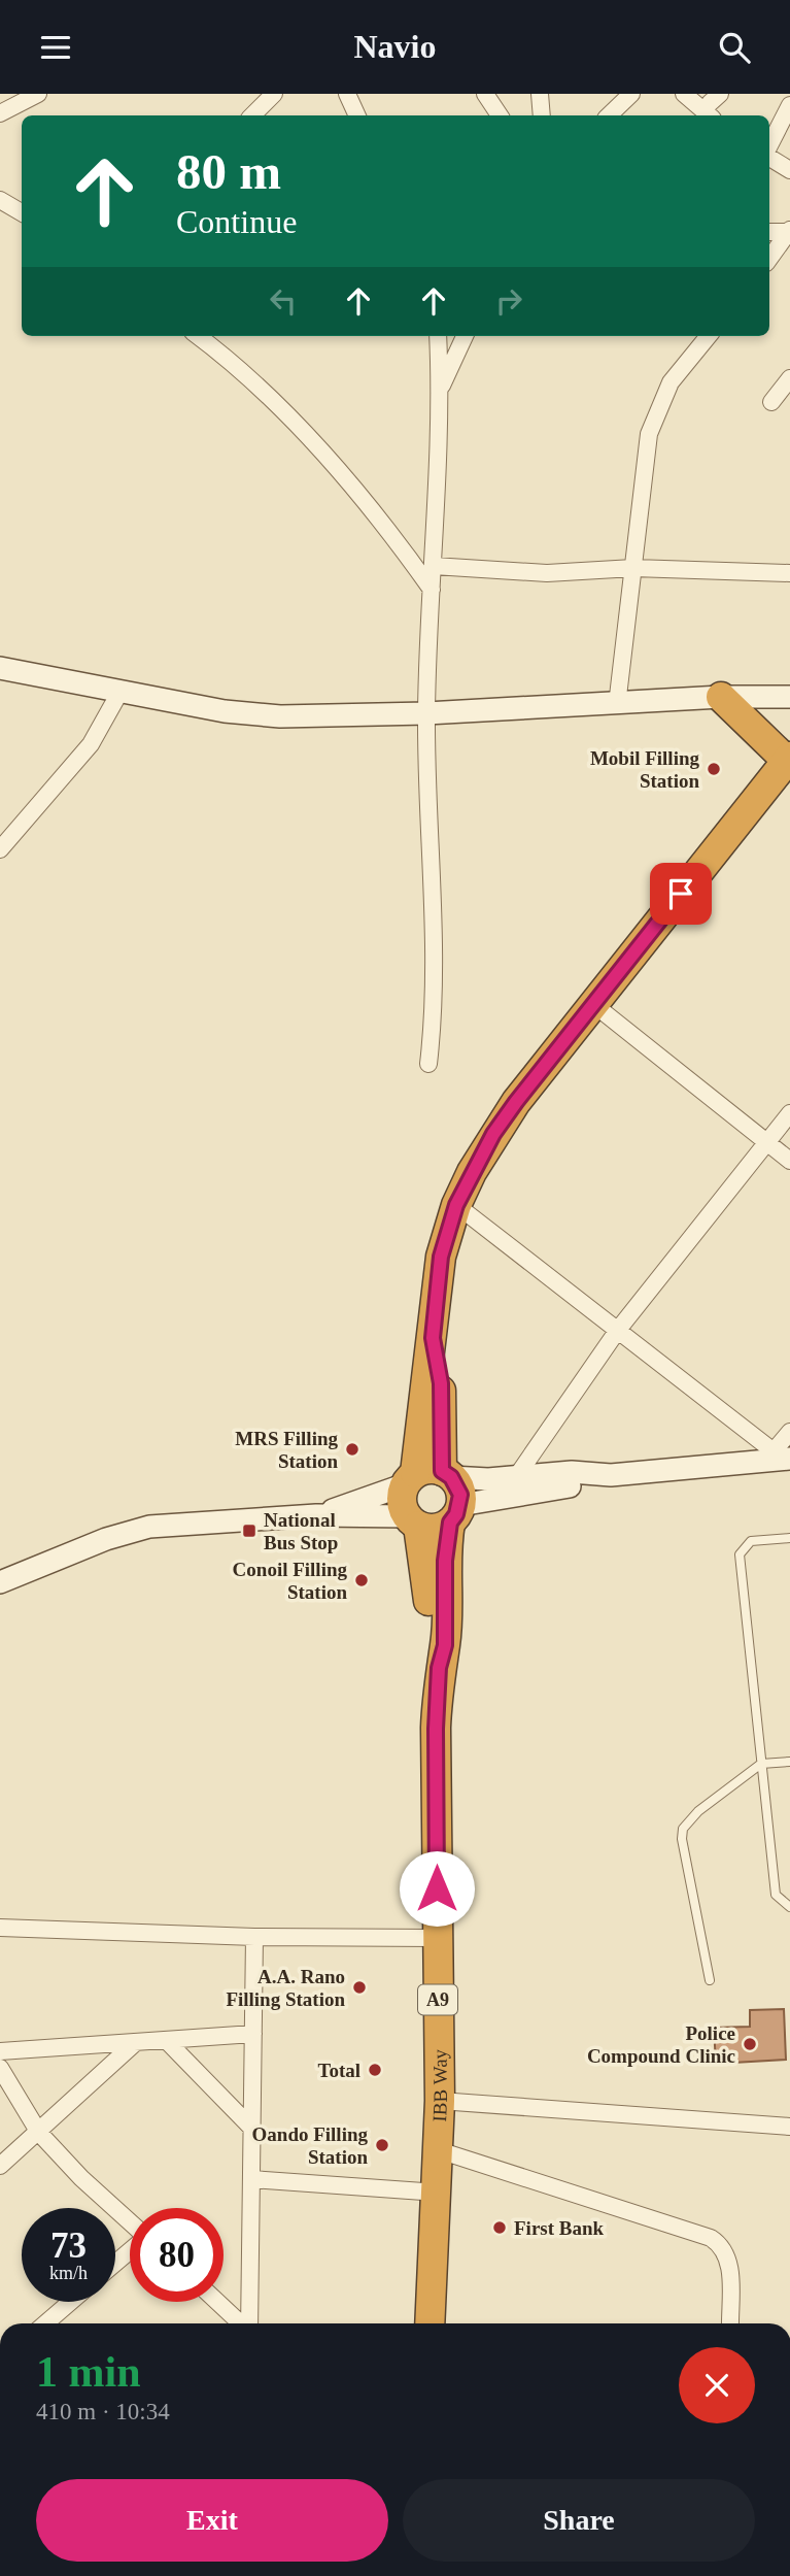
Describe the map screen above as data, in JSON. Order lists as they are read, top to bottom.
{
  "streets": {
    "highway": ["A9", "IBB Way"]
  },
  "crossings": [
    ["A9", "IBB Way"]
  ],
  "places": {
    "other": [
      "Mobil Filling Station",
      "MRS Filling Station",
      "Conoil Filling Station",
      "A.A. Rano Filling Station",
      "Police Compound Clinic",
      "Total",
      "Oando Filling Station",
      "First Bank"
    ],
    "transit": ["National Bus Stop"]
  },
  "page": {
    "header": "Navio",
    "turn": ["80 m", "Continue"],
    "speed": "73 km/h",
    "limit": "80",
    "heading": ["1 min", "410 m · 10:34"],
    "buttons": ["Exit", "Share"]
  }
}
